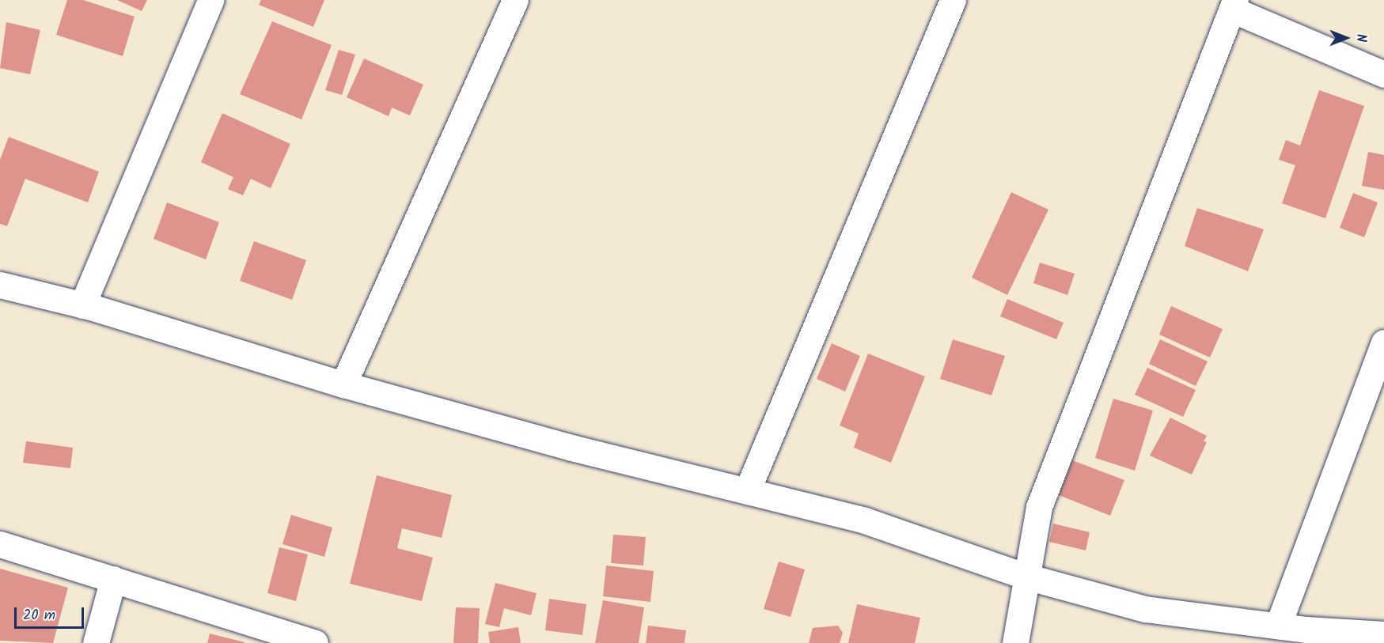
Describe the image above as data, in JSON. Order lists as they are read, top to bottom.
{
  "scale_bar": "20 m",
  "north": "right"
}
